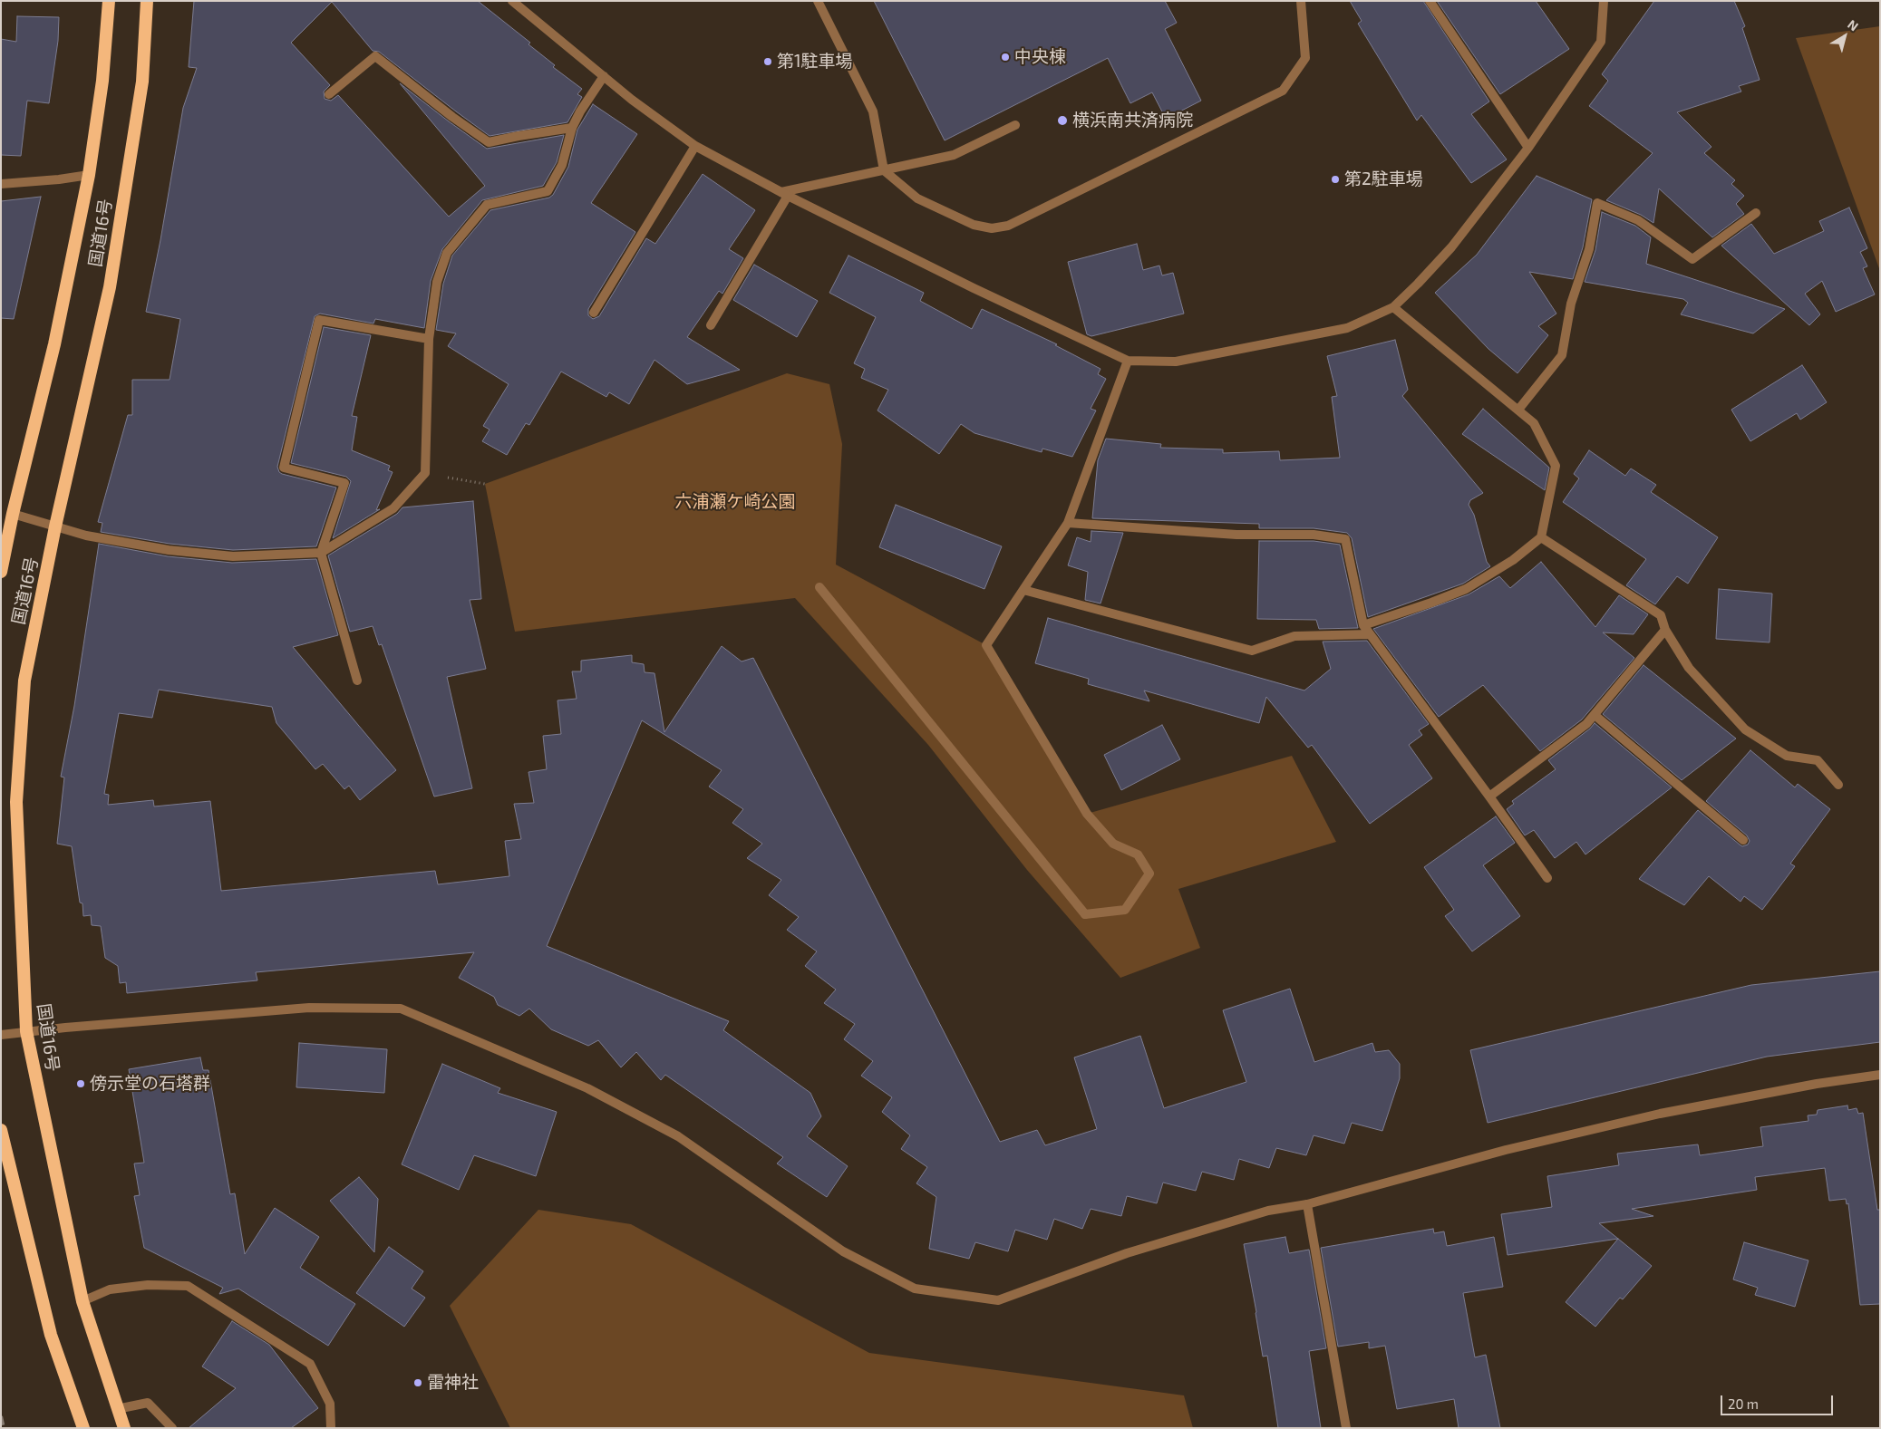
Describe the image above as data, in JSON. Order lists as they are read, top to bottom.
{
  "streets": {
    "highway": ["国道16号"]
  },
  "parks": ["六浦瀬ケ崎公園"],
  "places": [
    "中央棟",
    "第1駐車場",
    "横浜南共済病院",
    "第2駐車場",
    "傍示堂の石塔群",
    "雷神社"
  ],
  "scale_bar": "20 m",
  "north": "top right"
}
